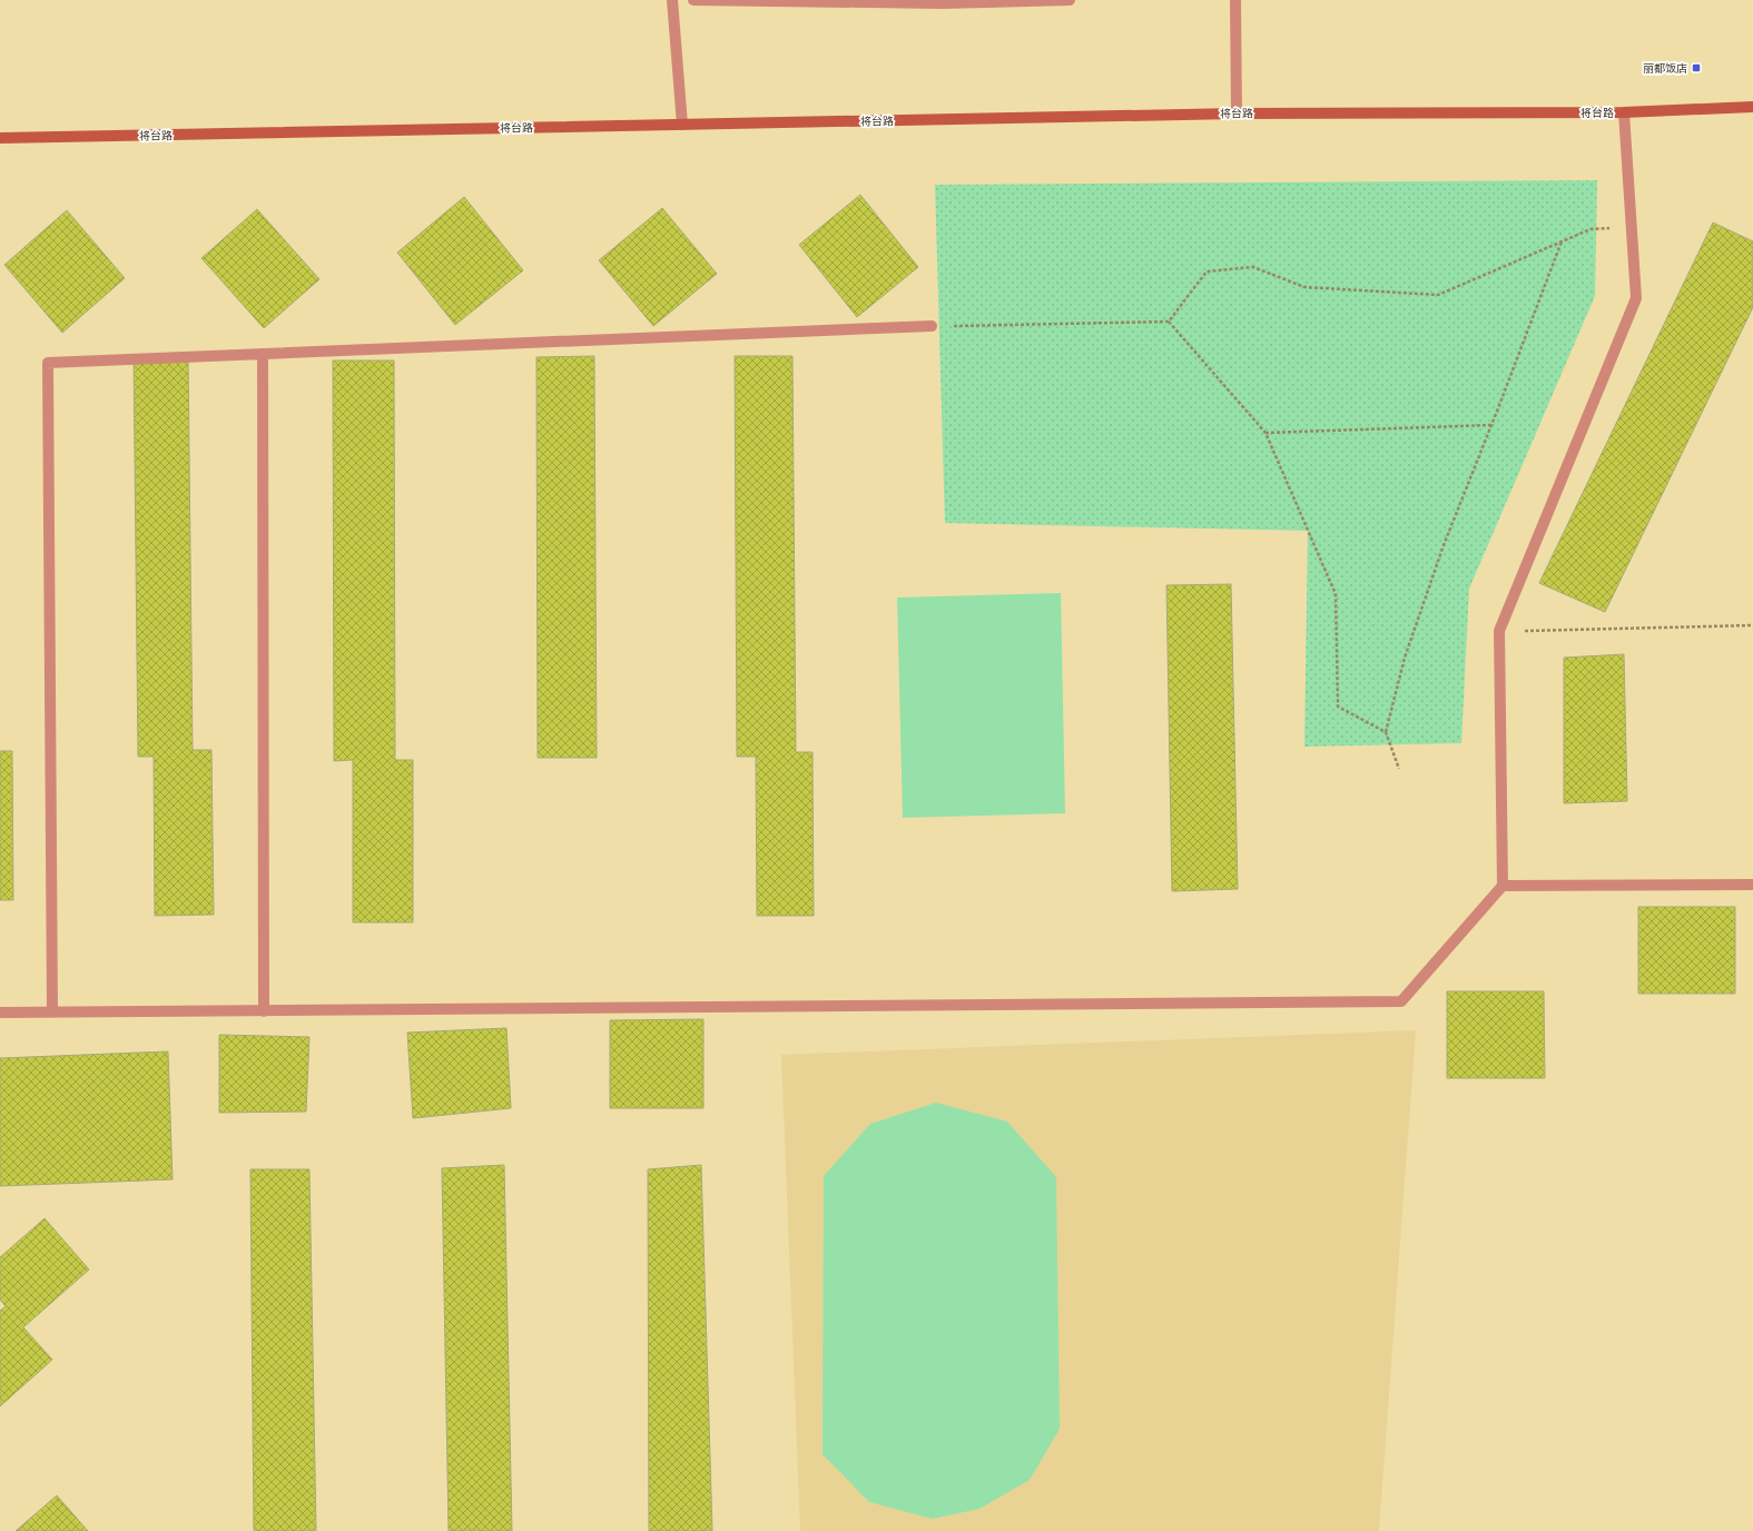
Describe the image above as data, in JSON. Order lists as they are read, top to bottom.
{
  "streets": {
    "main road": ["将台路"]
  },
  "places": {
    "transit": ["丽都饭店"]
  }
}
